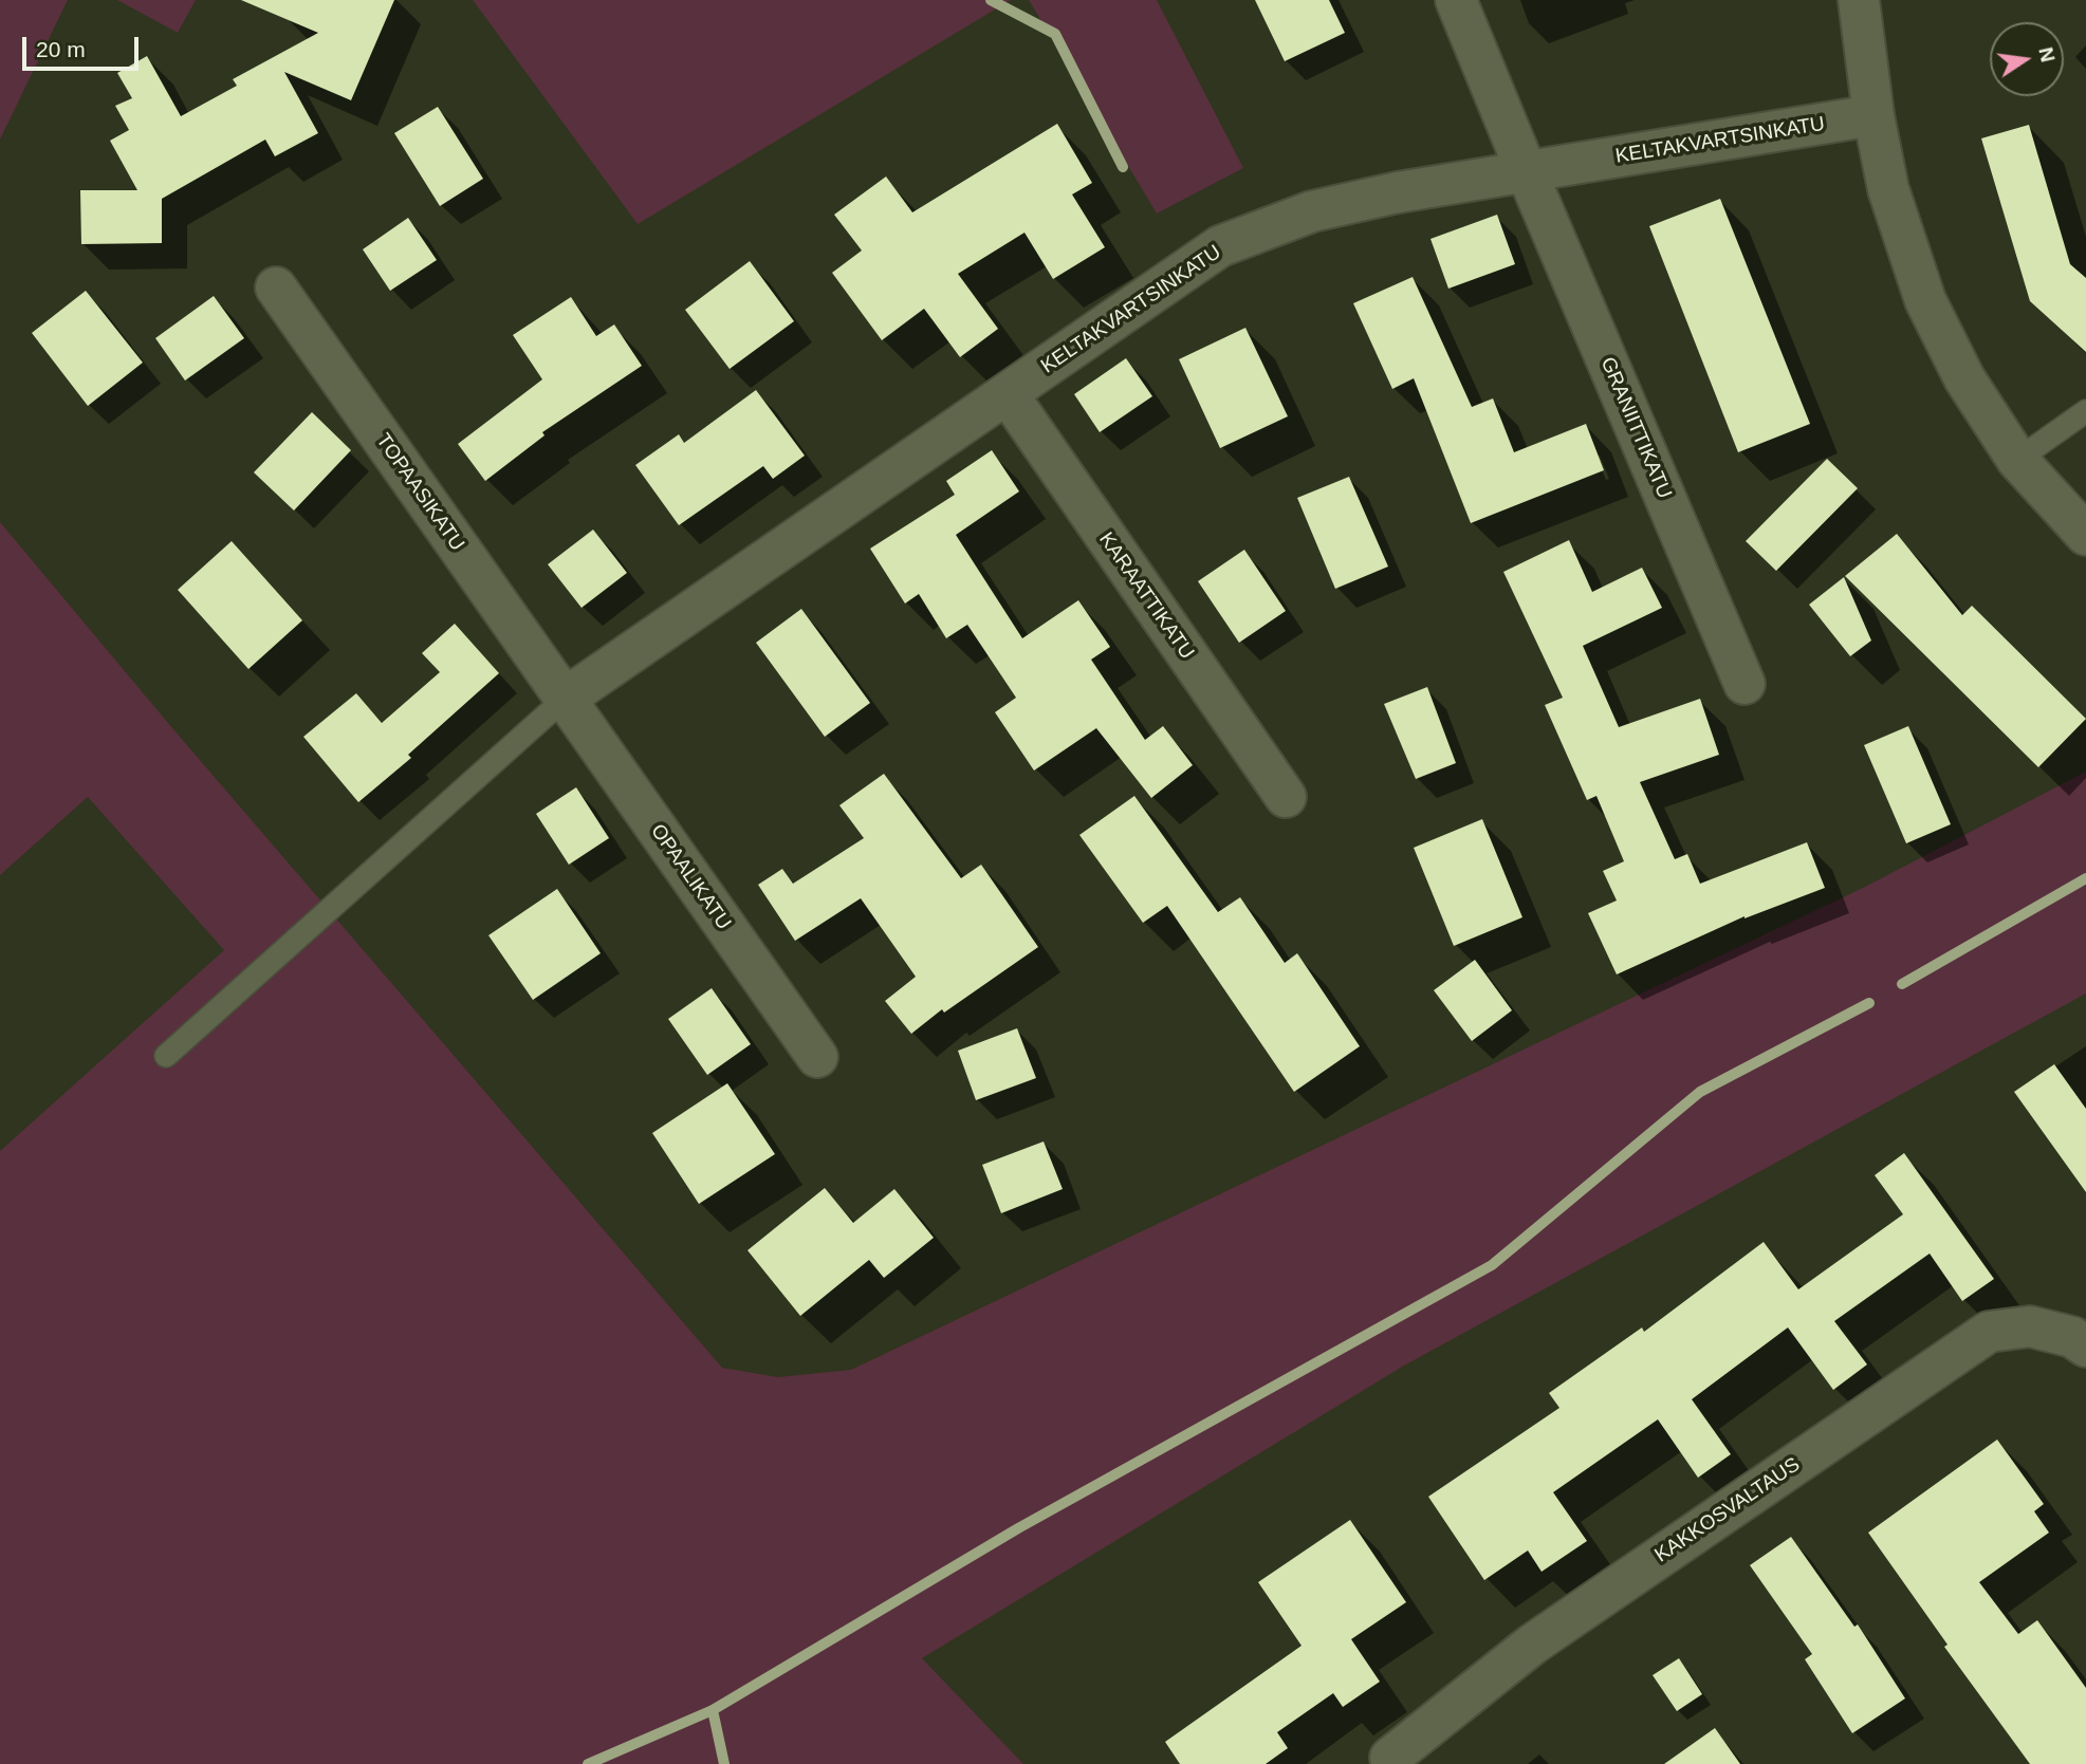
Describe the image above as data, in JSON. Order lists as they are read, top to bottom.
{
  "streets": {
    "street": [
      "KELTAKVARTSINKATU",
      "GRANIITTIKATU",
      "TOPAASIKATU",
      "KARAATTIKATU",
      "OPAALIKATU",
      "KAKKOSVALTAUS"
    ]
  },
  "crossings": [
    ["KELTAKVARTSINKATU", "GRANIITTIKATU"],
    ["KELTAKVARTSINKATU", "TOPAASIKATU"],
    ["KELTAKVARTSINKATU", "KARAATTIKATU"],
    ["KELTAKVARTSINKATU", "OPAALIKATU"],
    ["TOPAASIKATU", "OPAALIKATU"]
  ],
  "scale_bar": "20 m",
  "north": "right"
}
